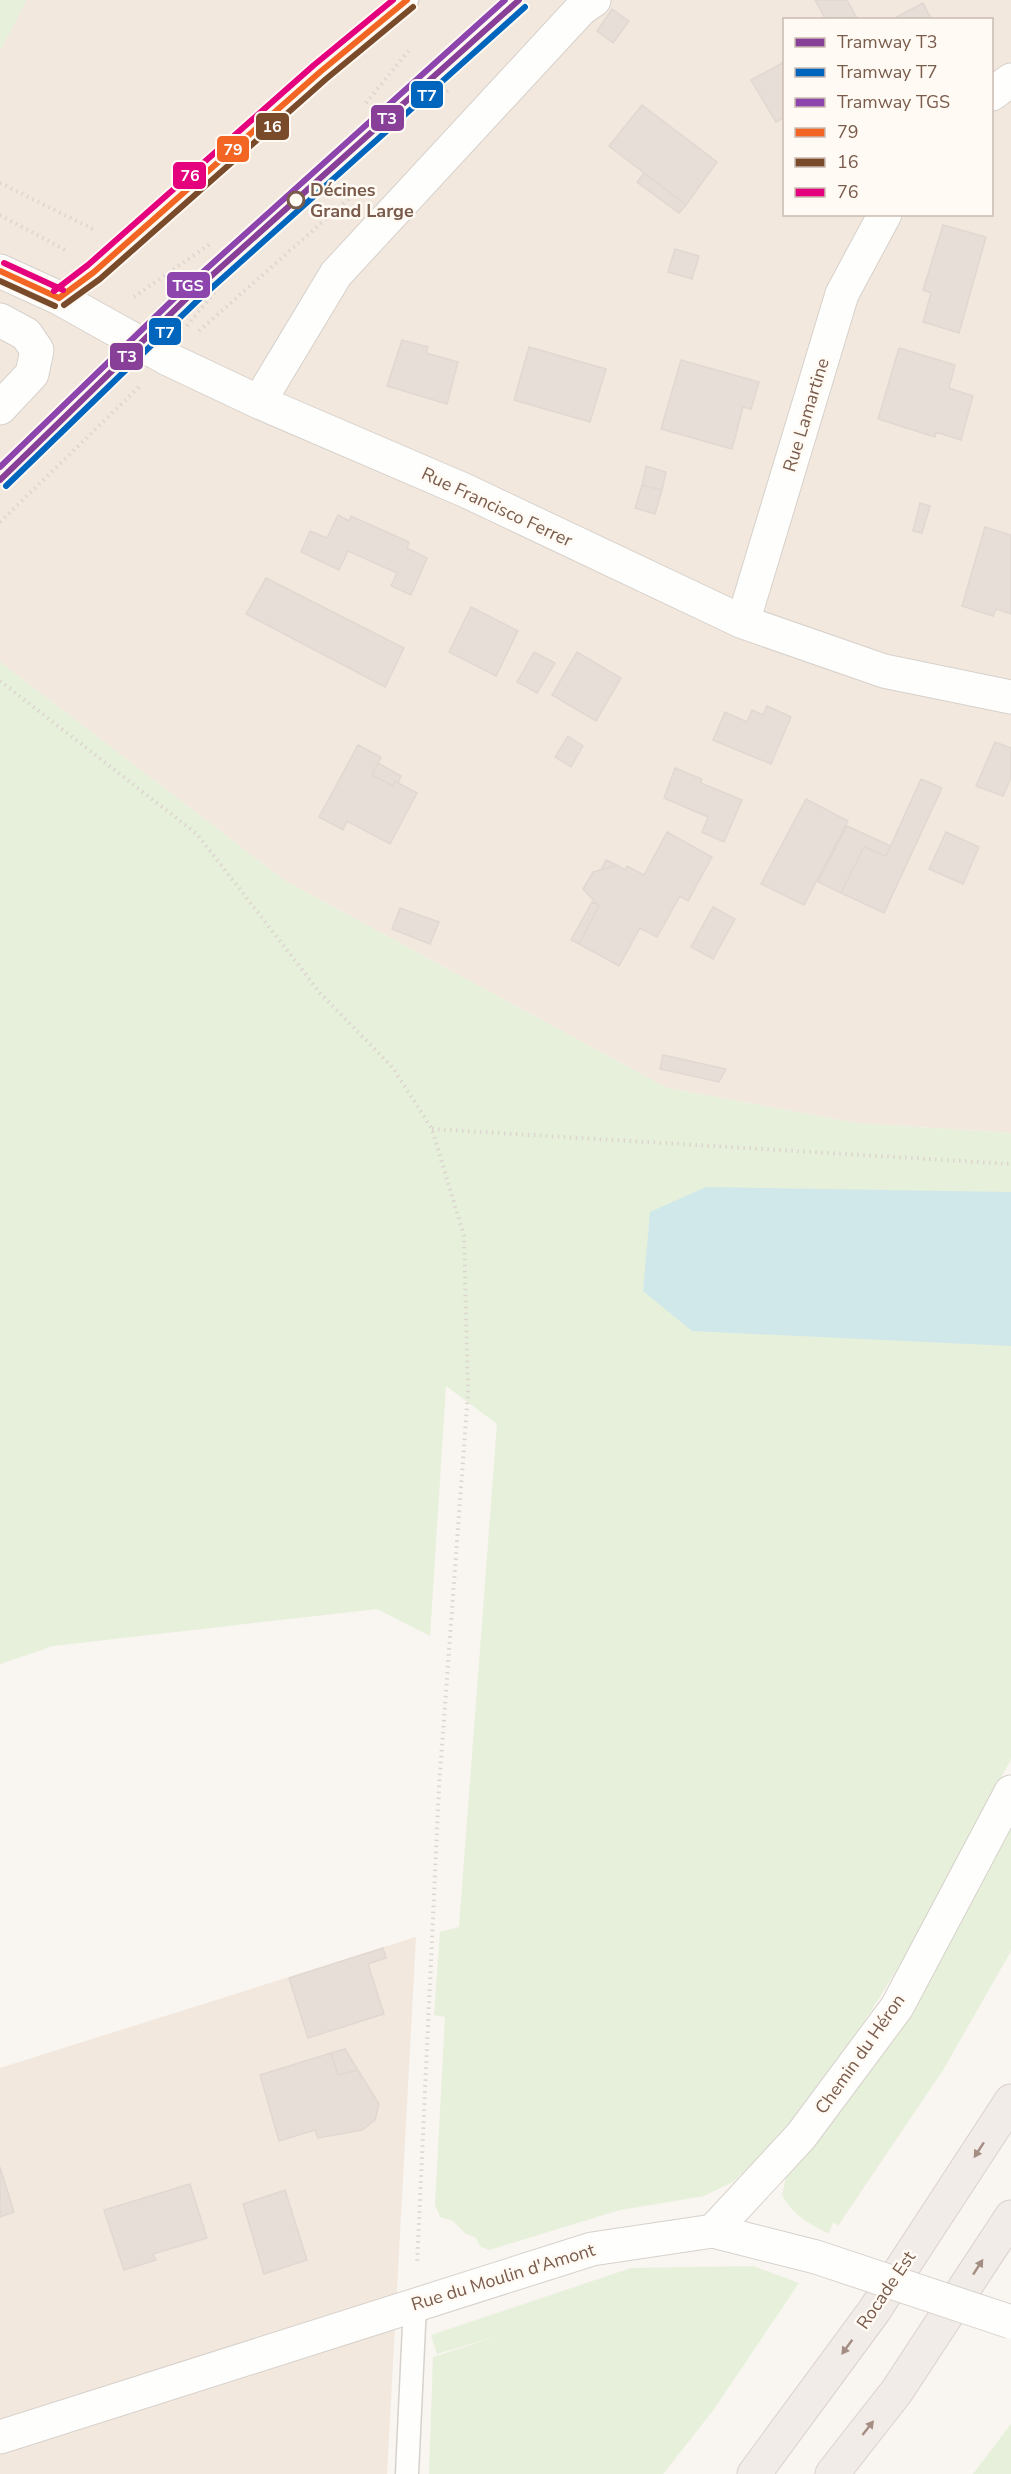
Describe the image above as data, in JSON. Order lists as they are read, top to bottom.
{
  "streets": {
    "highway": ["Rocade Est"],
    "street": [
      "Rue Lamartine",
      "Rue Francisco Ferrer",
      "Chemin du Héron",
      "Rue du Moulin d'Amont"
    ]
  },
  "crossings": [
    ["Rue Lamartine", "Rue Francisco Ferrer"],
    ["Chemin du Héron", "Rue du Moulin d'Amont"]
  ],
  "places": ["Décines Grand Large"],
  "lines": [
    "tram line T3",
    "tram line TGS",
    "transit line 79",
    "transit line 76",
    "tram line T7",
    "transit line 16"
  ],
  "legend": [
    "Tramway T3",
    "Tramway T7",
    "Tramway TGS",
    "79",
    "16",
    "76"
  ]
}
